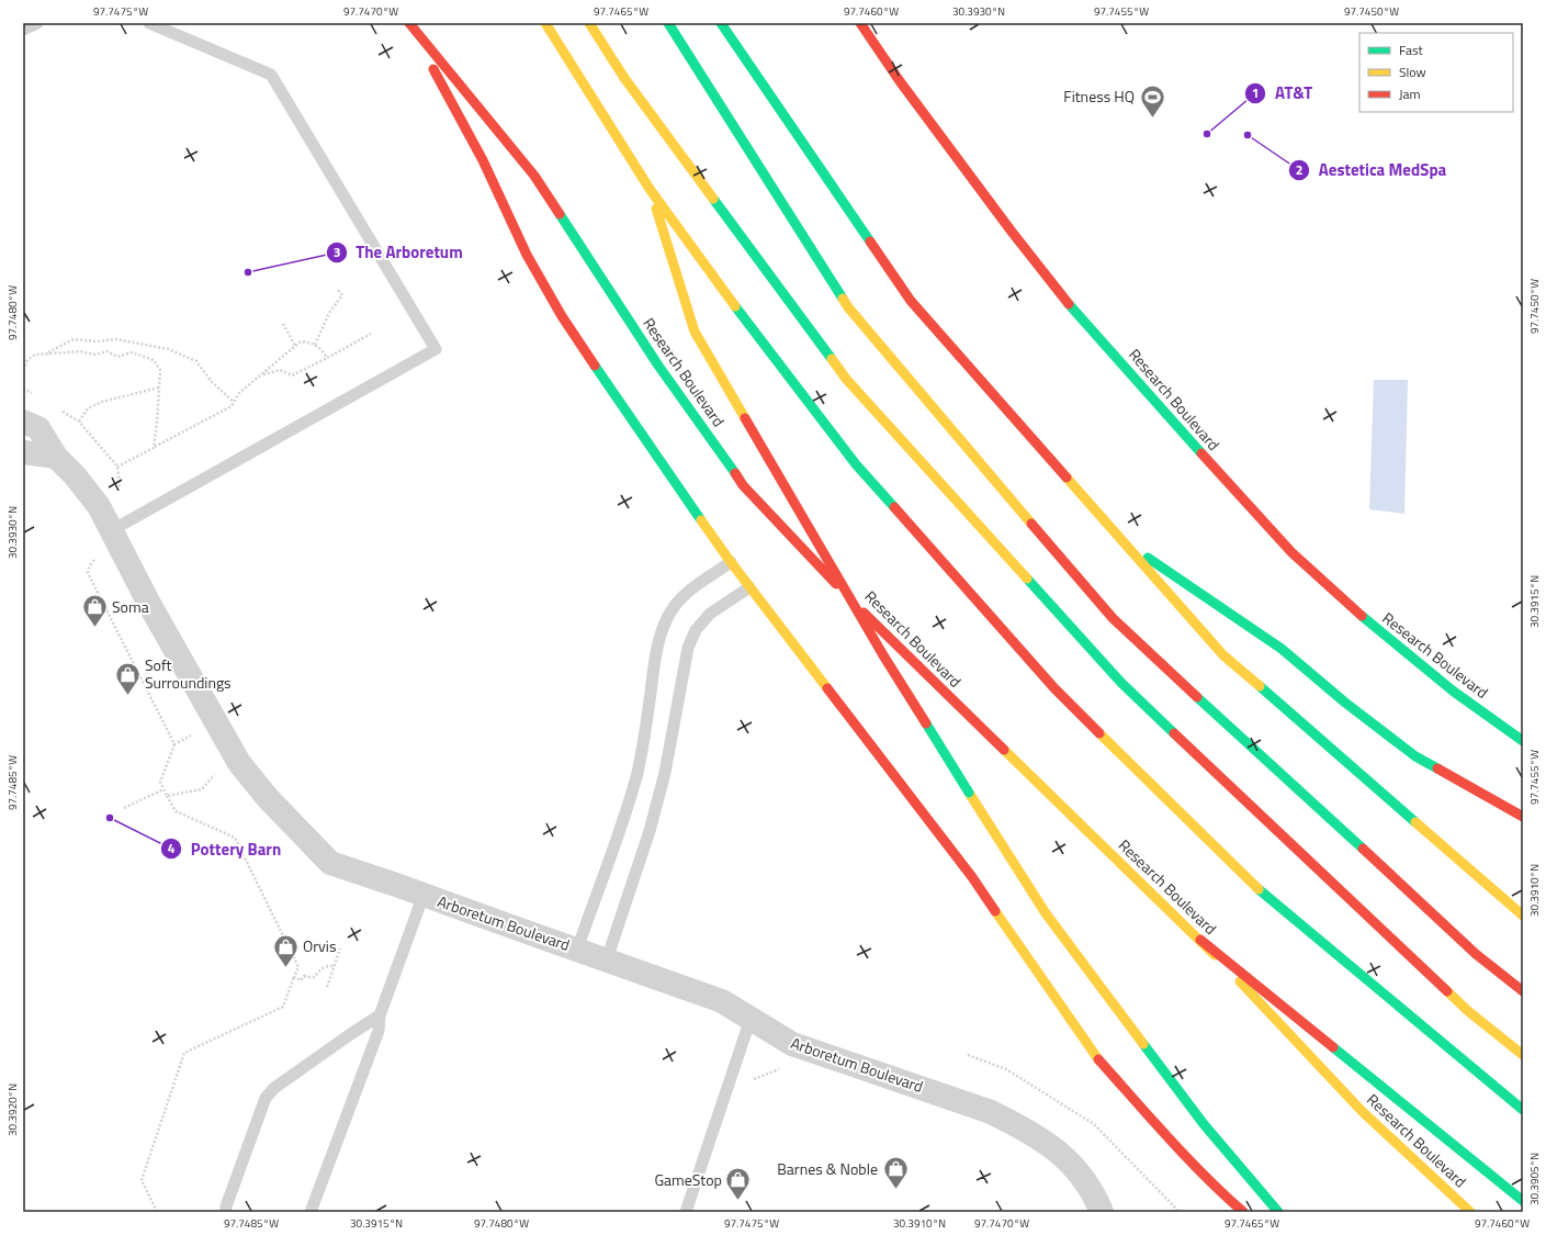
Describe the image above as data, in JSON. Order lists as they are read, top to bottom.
{
  "streets": {
    "main road": ["Research Boulevard"],
    "street": ["Arboretum Boulevard"]
  },
  "places": {
    "sports": ["Fitness HQ"],
    "other": [
      "AT&T",
      "Aestetica MedSpa",
      "The Arboretum",
      "Pottery Barn"
    ],
    "shop": [
      "Soma",
      "Soft Surroundings",
      "Orvis",
      "Barnes & Noble",
      "GameStop"
    ]
  },
  "legend": ["Fast", "Slow", "Jam"],
  "coordinates": [
    "97.7475°W",
    "97.7470°W",
    "97.7465°W",
    "97.7460°W",
    "30.3930°N",
    "97.7455°W",
    "97.7450°W",
    "97.7480°W",
    "30.3915°N",
    "97.7485°W",
    "30.3910°N",
    "30.3920°N",
    "30.3905°N"
  ]
}
